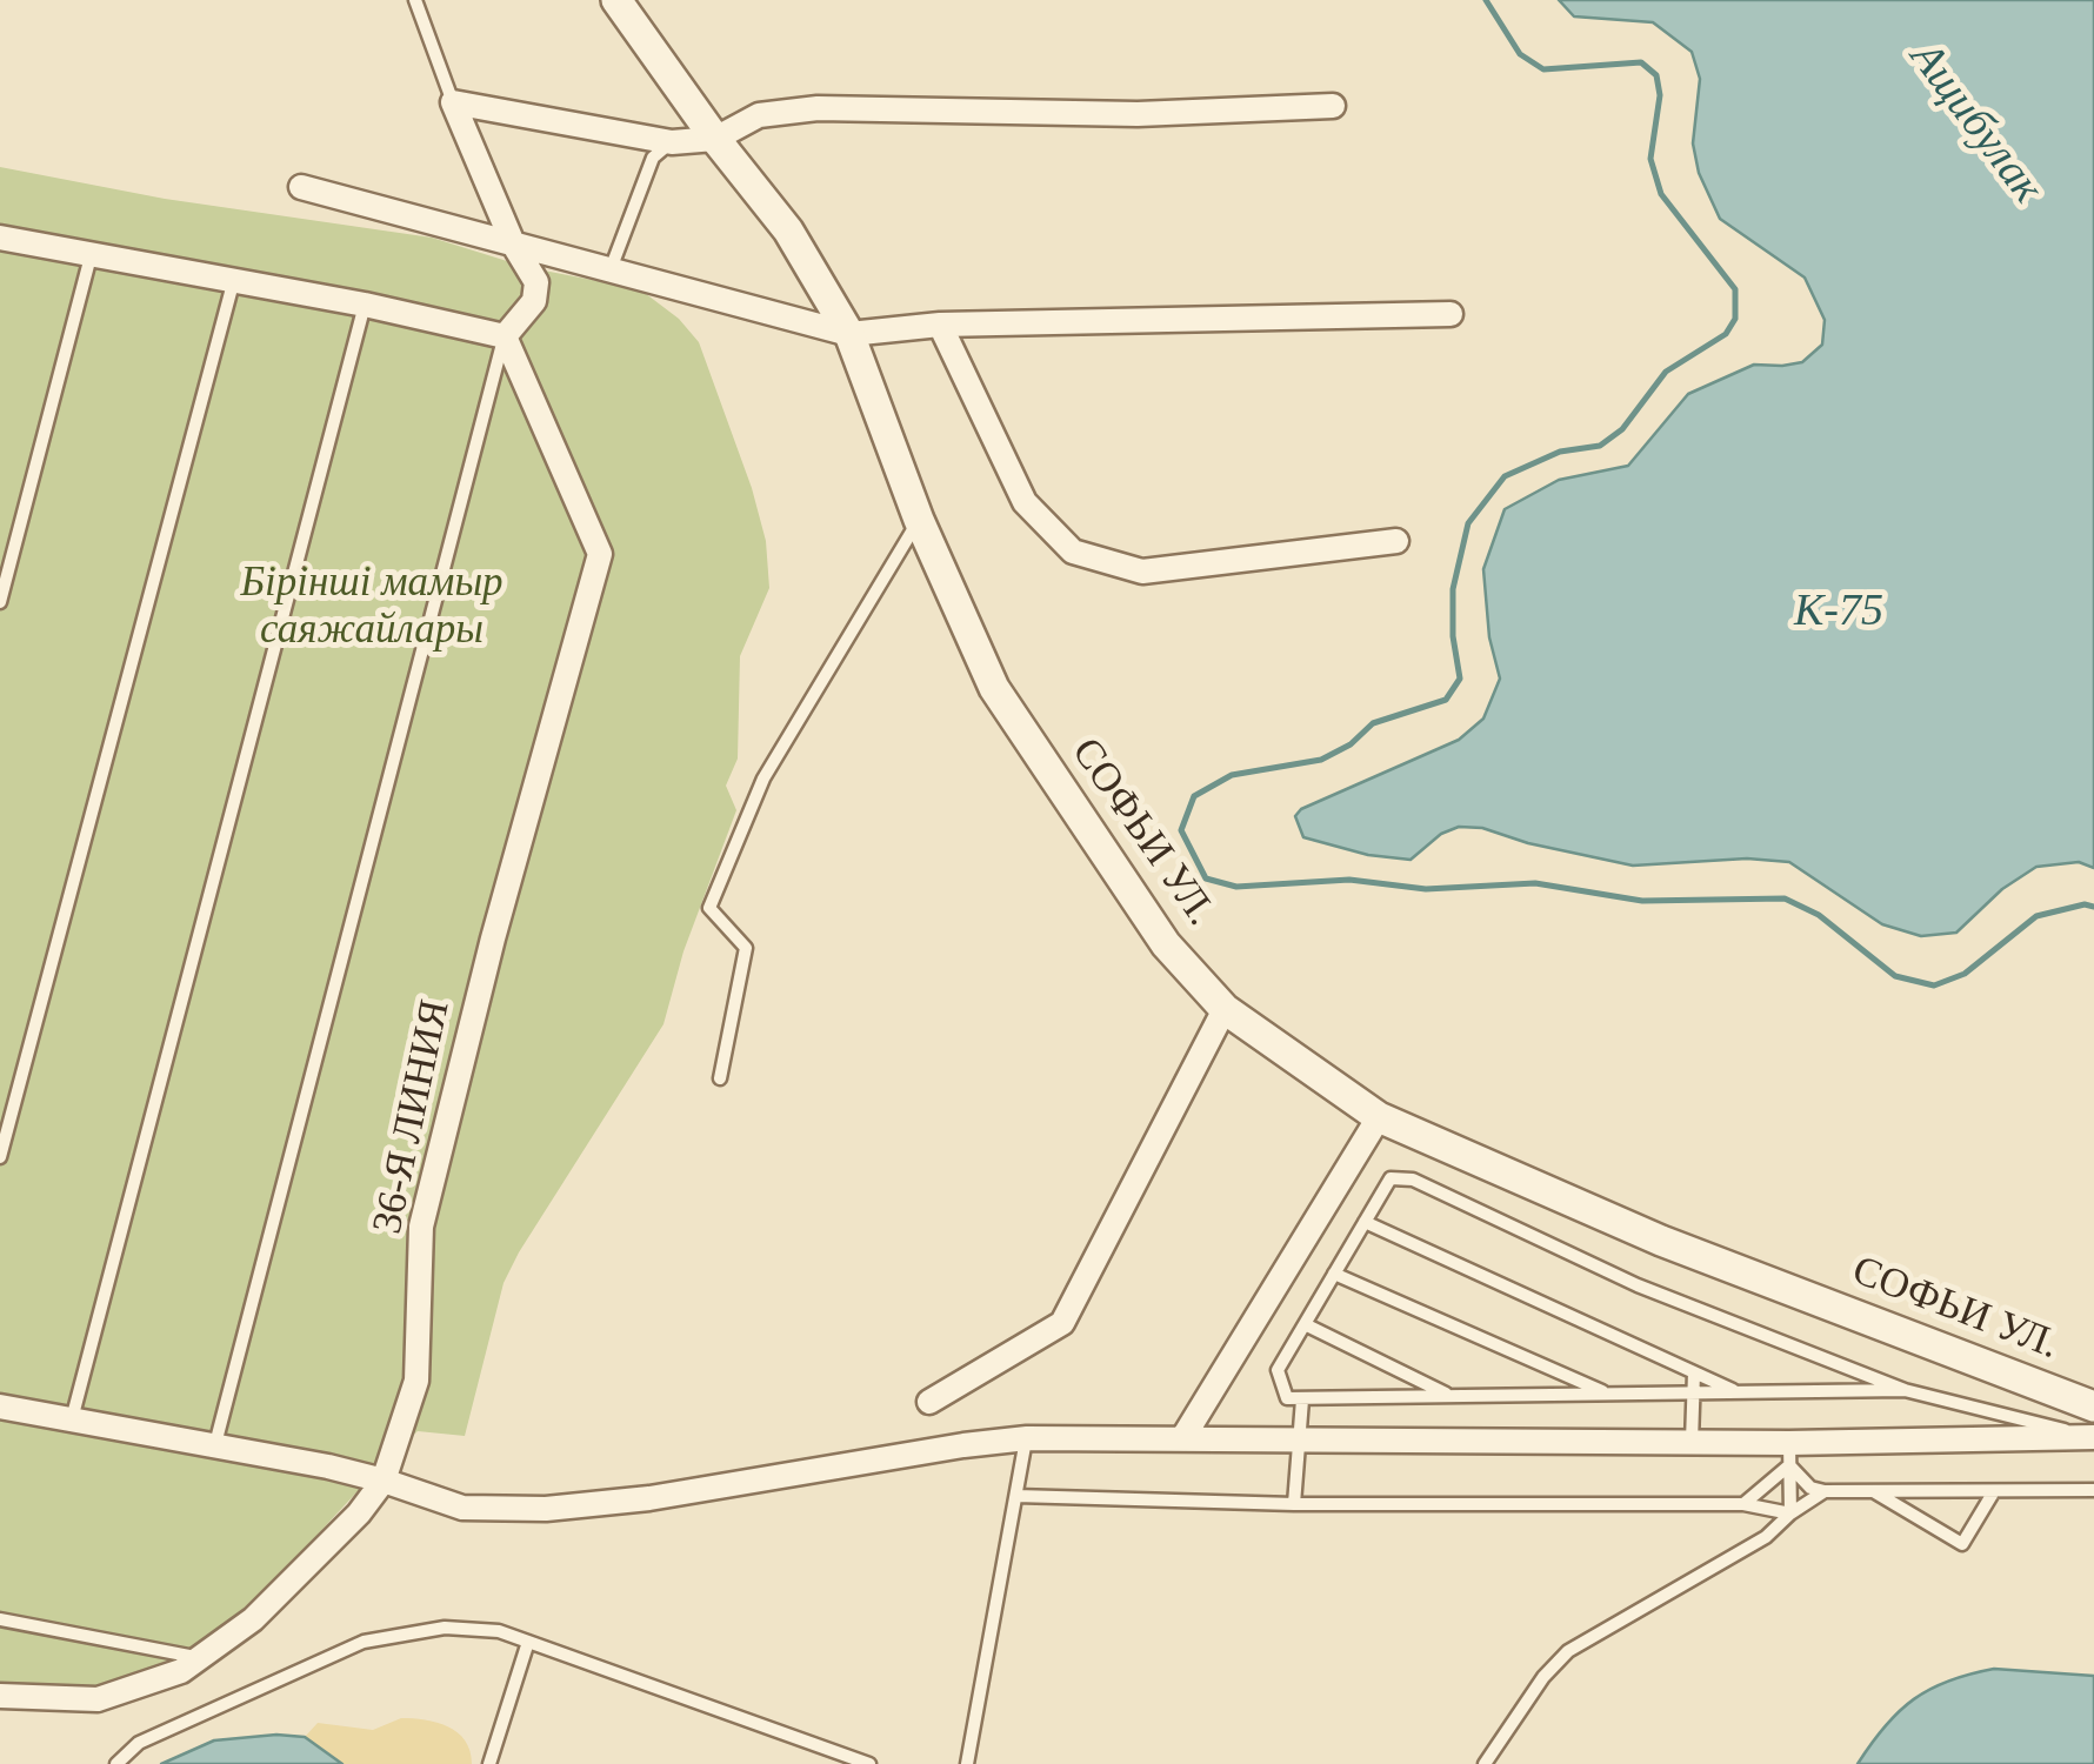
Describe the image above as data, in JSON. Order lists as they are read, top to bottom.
{
  "streets": {
    "street": ["СОФЬИ УЛ.", "36-Я ЛИНИЯ"]
  },
  "water": ["Ащибулак", "К-75"],
  "parks": ["Бірінші мамыр саяжайлары"]
}
